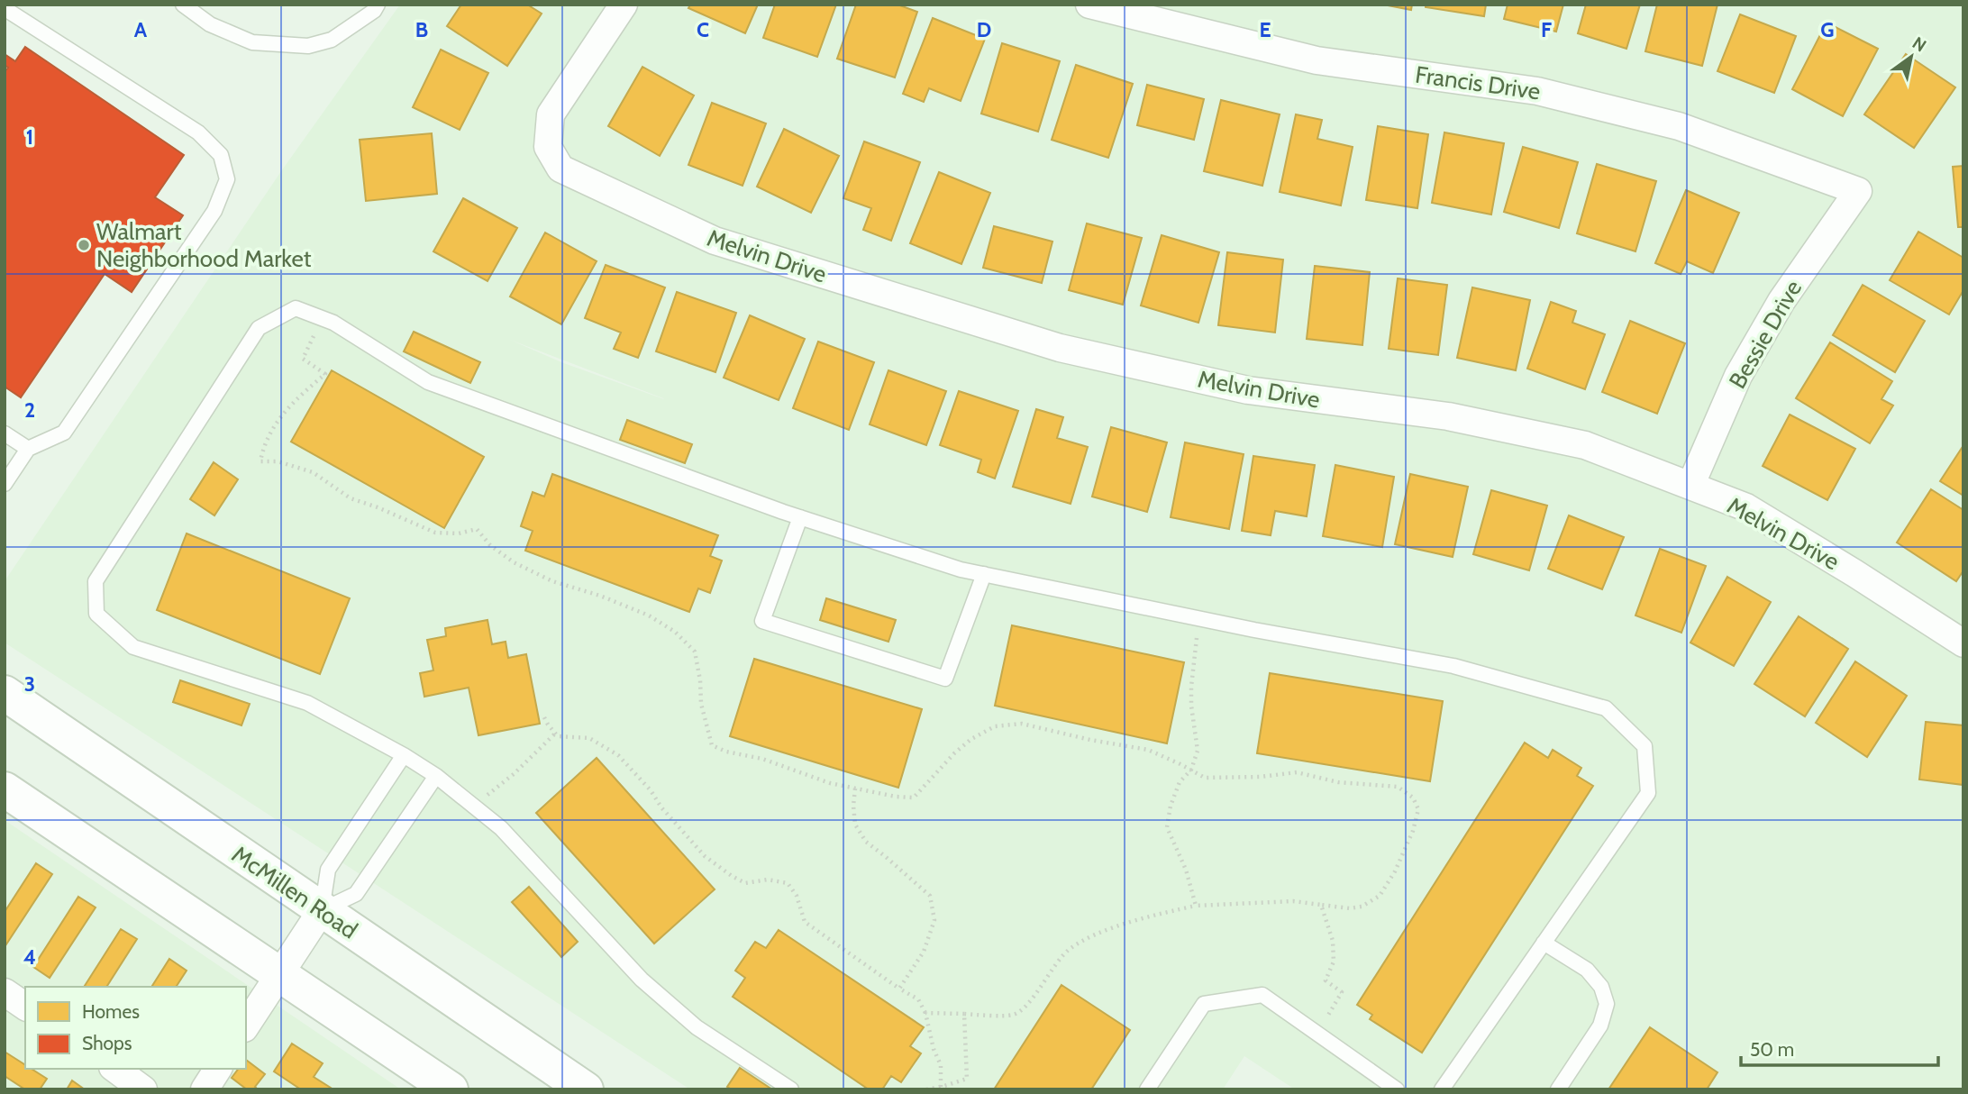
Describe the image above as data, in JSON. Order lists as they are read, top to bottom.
{
  "streets": {
    "main road": ["McMillen Road"],
    "street": ["Francis Drive", "Melvin Drive", "Bessie Drive"]
  },
  "crossings": [
    ["Francis Drive", "Bessie Drive"],
    ["Melvin Drive", "Bessie Drive"]
  ],
  "places": ["Walmart Neighborhood Market"],
  "legend": ["Homes", "Shops"],
  "scale_bar": "50 m",
  "north": "top right",
  "grid": {
    "columns": [
      "A",
      "B",
      "C",
      "D",
      "E",
      "F",
      "G"
    ],
    "rows": [
      "1",
      "2",
      "3",
      "4"
    ]
  }
}
